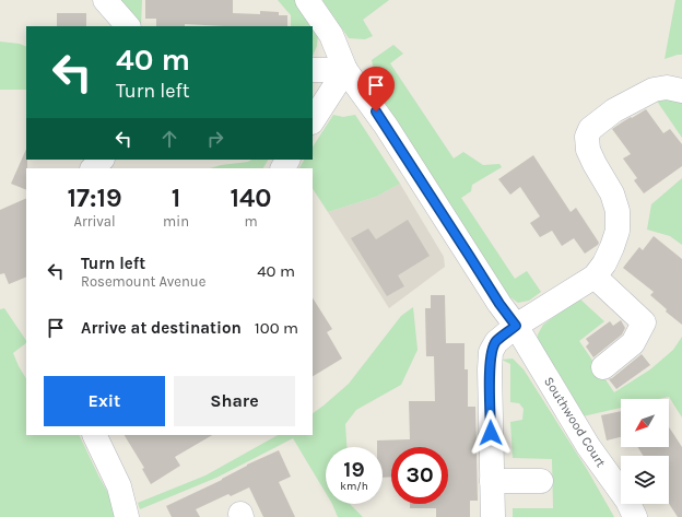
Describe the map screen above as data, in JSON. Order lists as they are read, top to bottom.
{
  "streets": {
    "street": ["Southwood Court"]
  },
  "north": "bottom left",
  "page": {
    "turn": ["40 m", "Turn left"],
    "eta": [
      "17:19",
      "Arrival",
      "1",
      "min",
      "140",
      "m"
    ],
    "list": [
      {
        "name": "Turn left",
        "note": "Rosemount Avenue",
        "value": "40 m"
      },
      {
        "name": "Arrive at destination",
        "value": "100 m"
      }
    ],
    "buttons": ["Exit", "Share"],
    "speed": "19 km/h",
    "limit": "30"
  }
}
